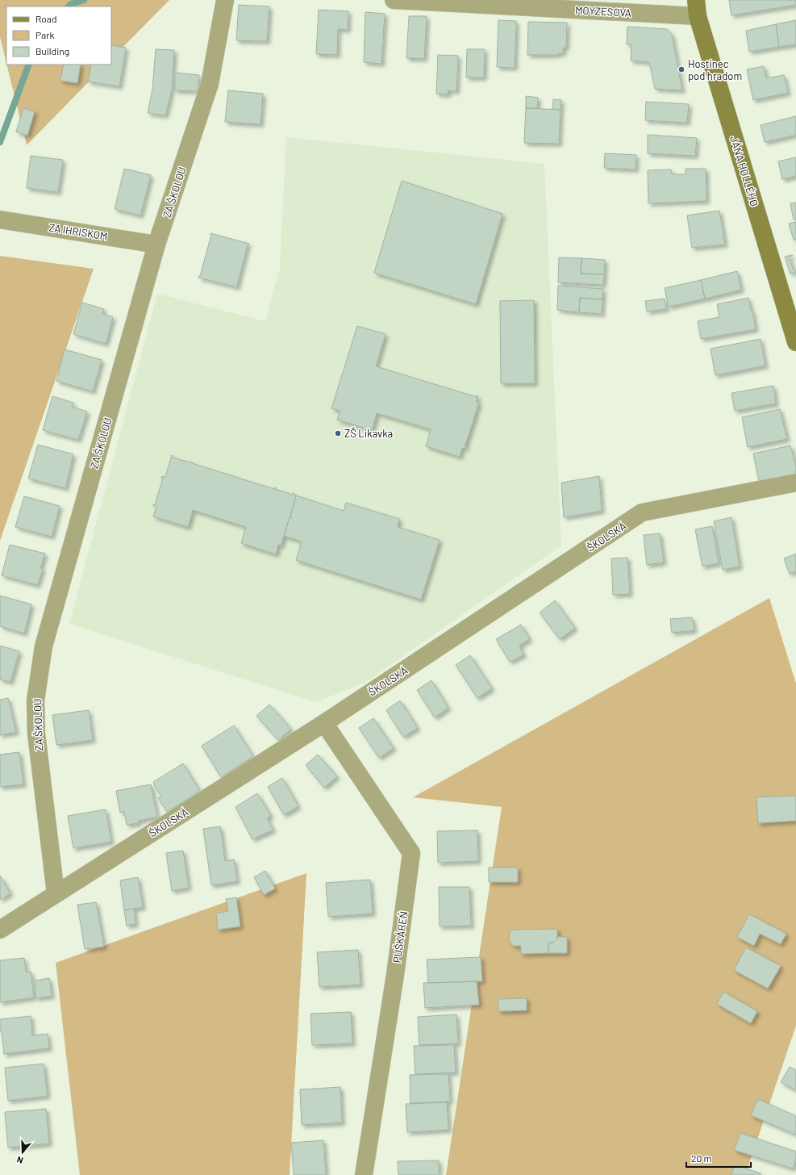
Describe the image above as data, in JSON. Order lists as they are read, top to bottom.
{
  "streets": {
    "street": [
      "MOYZESOVA",
      "JÁNA HOLLÉHO",
      "ZA ŠKOLOU",
      "ZA IHRISKOM",
      "ŠKOLSKÁ",
      "PUŠKÁREŇ"
    ]
  },
  "crossings": [
    ["MOYZESOVA", "JÁNA HOLLÉHO"],
    ["ZA ŠKOLOU", "ZA IHRISKOM"],
    ["ZA ŠKOLOU", "ŠKOLSKÁ"],
    ["ŠKOLSKÁ", "PUŠKÁREŇ"]
  ],
  "places": ["Hostinec pod hradom", "ZŠ Likavka"],
  "legend": ["Road", "Park", "Building"],
  "scale_bar": "20 m",
  "north": "bottom"
}
